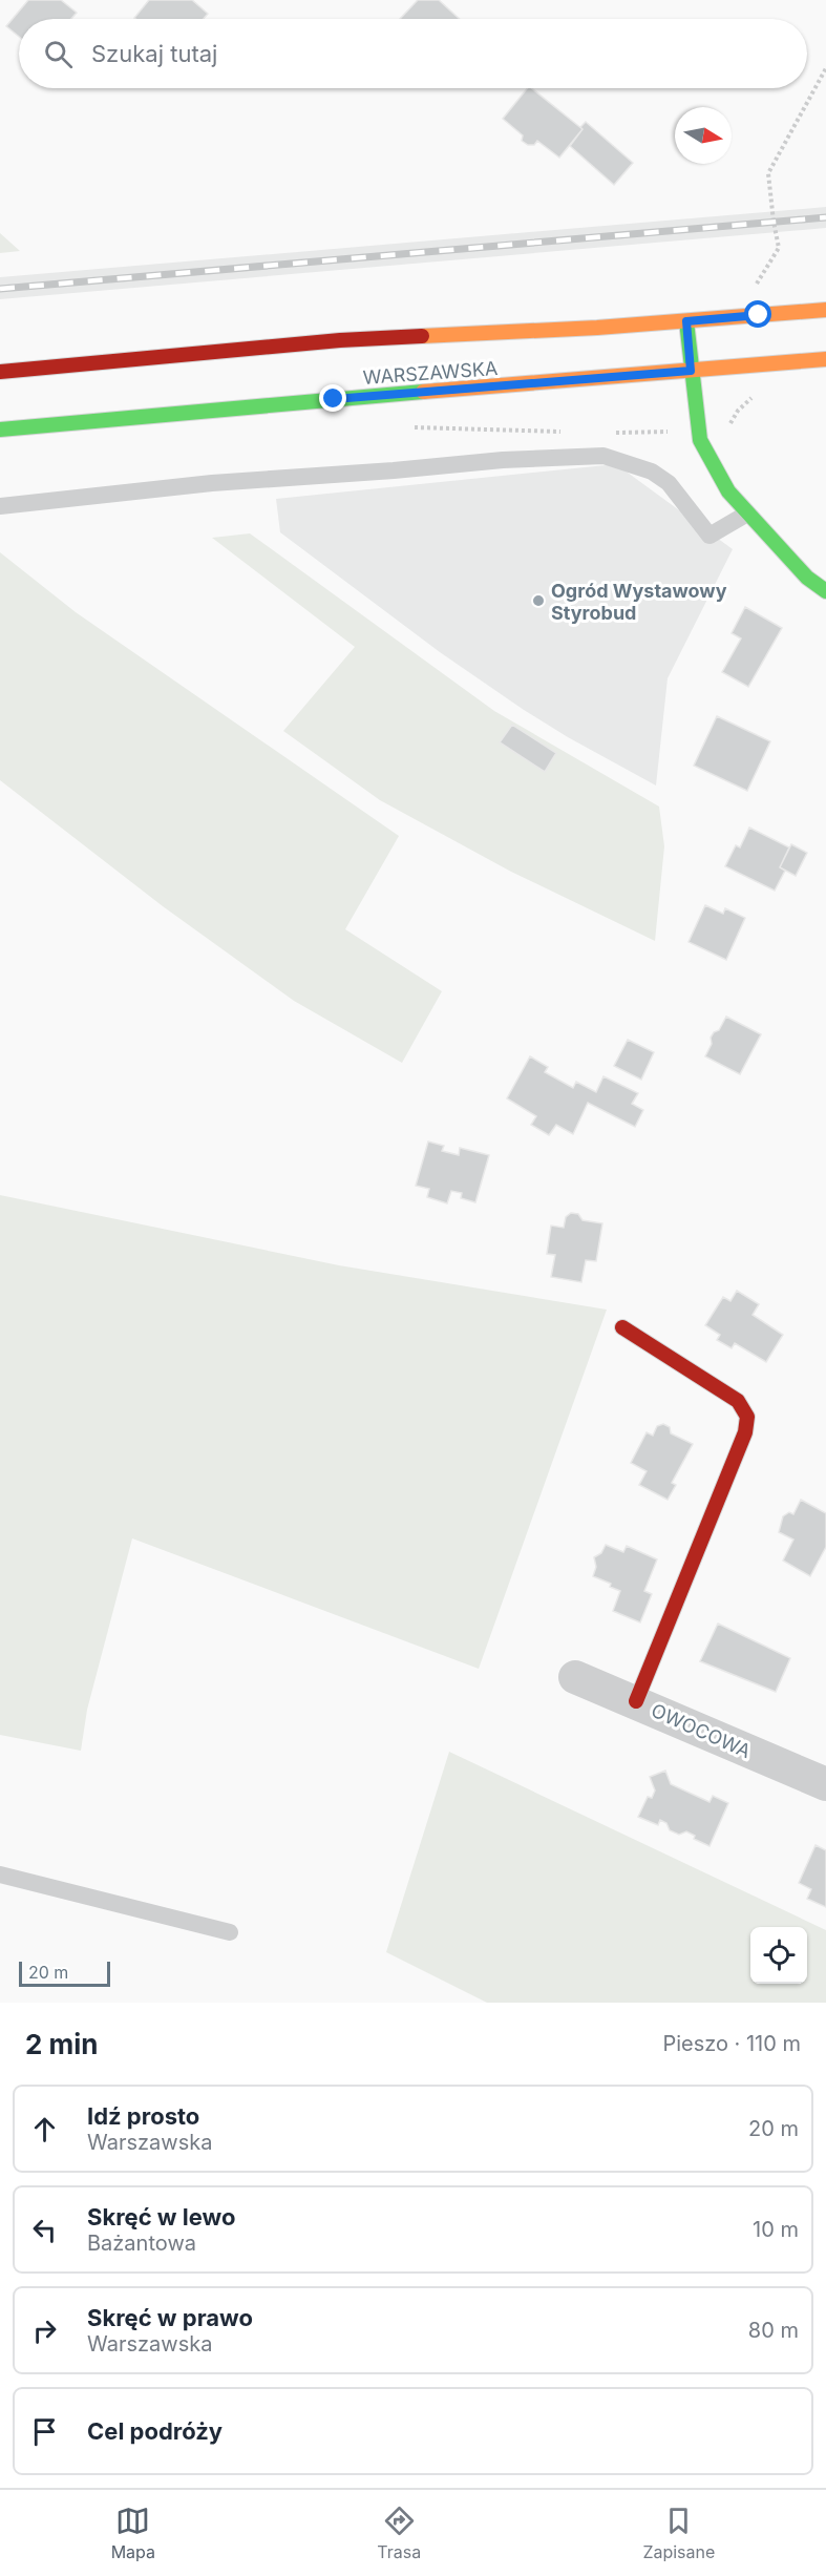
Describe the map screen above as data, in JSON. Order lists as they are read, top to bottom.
{
  "streets": {
    "main road": ["WARSZAWSKA"],
    "street": ["OWOCOWA"]
  },
  "places": ["Ogród Wystawowy Styrobud"],
  "scale_bar": "20 m",
  "north": "right",
  "page": {
    "search": "Szukaj tutaj",
    "scale": "20 m",
    "heading": ["2 min", "Pieszo · 110 m"],
    "list": [
      ["Idź prosto", "Warszawska", "20 m"],
      ["Skręć w lewo", "Bażantowa", "10 m"],
      ["Skręć w prawo", "Warszawska", "80 m"],
      "Cel podróży"
    ],
    "nav": ["Mapa", "Trasa", "Zapisane"]
  }
}
